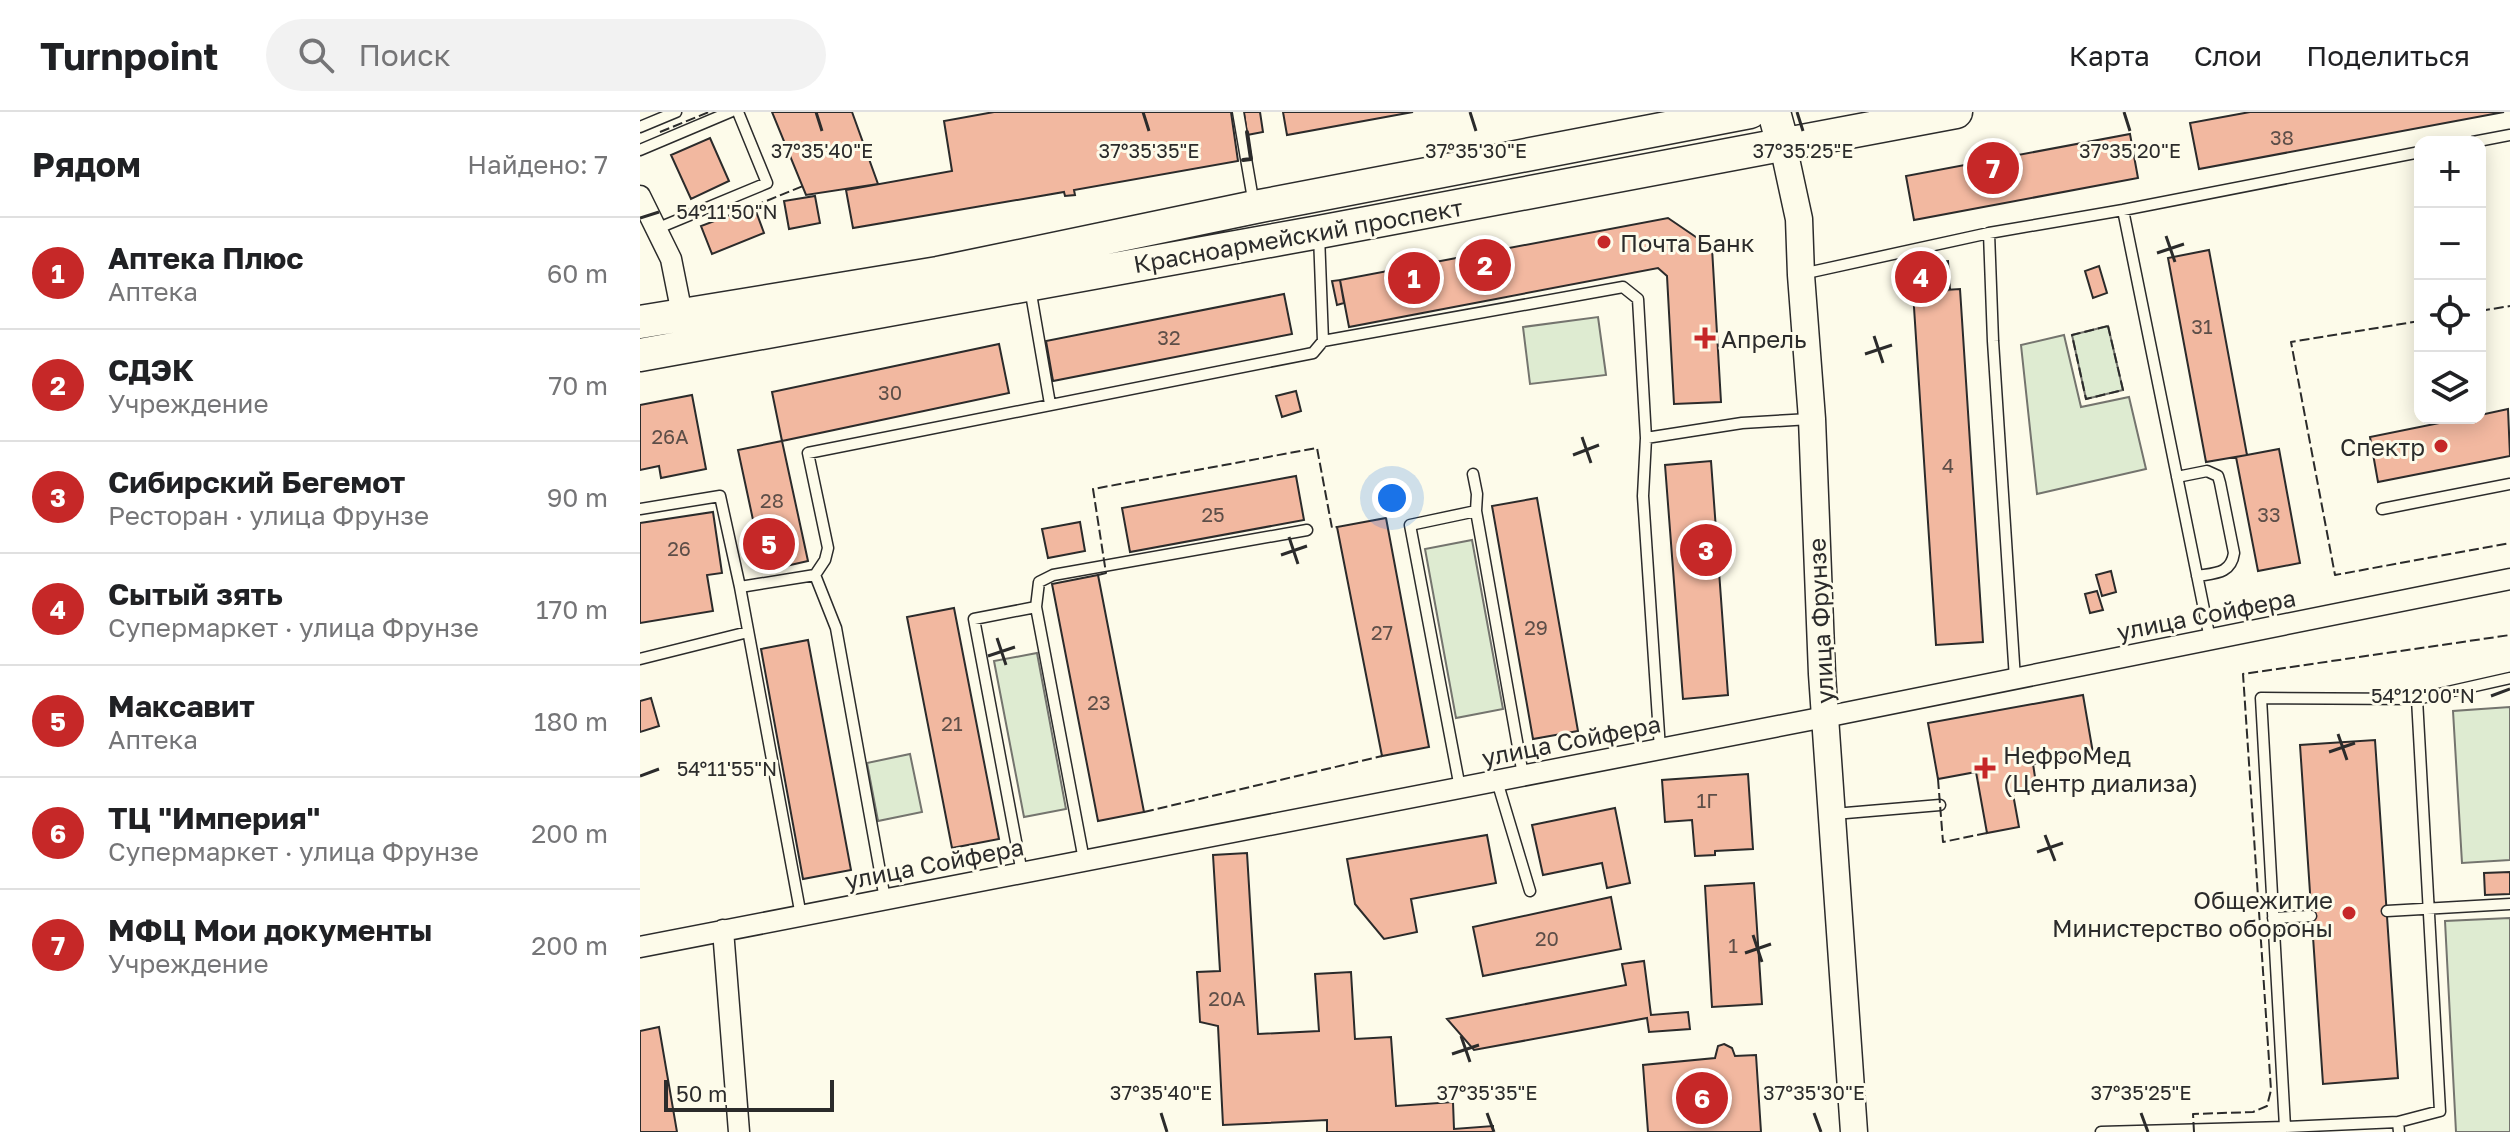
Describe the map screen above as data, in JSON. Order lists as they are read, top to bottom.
{
  "streets": {
    "main road": ["Красноармейский проспект", "улица Фрунзе"],
    "street": ["улица Сойфера"]
  },
  "crossings": [
    ["Красноармейский проспект", "улица Фрунзе"],
    ["улица Сойфера", "улица Фрунзе"]
  ],
  "places": {
    "other": ["Почта Банк", "Спектр", "Общежитие Министерство обороны"],
    "health": ["Апрель", "НефроМед (Центр диализа)"]
  },
  "house_numbers": [
    "38",
    "31",
    "32",
    "30",
    "26А",
    "4",
    "28",
    "25",
    "33",
    "26",
    "29",
    "27",
    "23",
    "21",
    "1Г",
    "20",
    "1",
    "20А"
  ],
  "scale_bar": "50 m",
  "page": {
    "header": "Turnpoint",
    "search": "Поиск",
    "nav": ["Карта", "Слои", "Поделиться"],
    "heading": ["Рядом", "Найдено: 7"],
    "map_buttons": ["+", "−"],
    "pins": [
      "7",
      "2",
      "4",
      "1",
      "5",
      "3",
      "6"
    ],
    "list": [
      {
        "mark": "1",
        "name": "Аптека Плюс",
        "note": "Аптека",
        "value": "60 m"
      },
      {
        "mark": "2",
        "name": "СДЭК",
        "note": "Учреждение",
        "value": "70 m"
      },
      {
        "mark": "3",
        "name": "Сибирский Бегемот",
        "note": "Ресторан · улица Фрунзе",
        "value": "90 m"
      },
      {
        "mark": "4",
        "name": "Сытый зять",
        "note": "Супермаркет · улица Фрунзе",
        "value": "170 m"
      },
      {
        "mark": "5",
        "name": "Максавит",
        "note": "Аптека",
        "value": "180 m"
      },
      {
        "mark": "6",
        "name": "ТЦ \"Империя\"",
        "note": "Супермаркет · улица Фрунзе",
        "value": "200 m"
      },
      {
        "mark": "7",
        "name": "МФЦ Мои документы",
        "note": "Учреждение",
        "value": "200 m"
      }
    ],
    "scale": "50 m"
  },
  "coordinates": [
    "37°35'40\"E",
    "37°35'35\"E",
    "37°35'30\"E",
    "37°35'25\"E",
    "37°35'20\"E",
    "54°11'50\"N",
    "54°12'00\"N",
    "54°11'55\"N"
  ]
}
